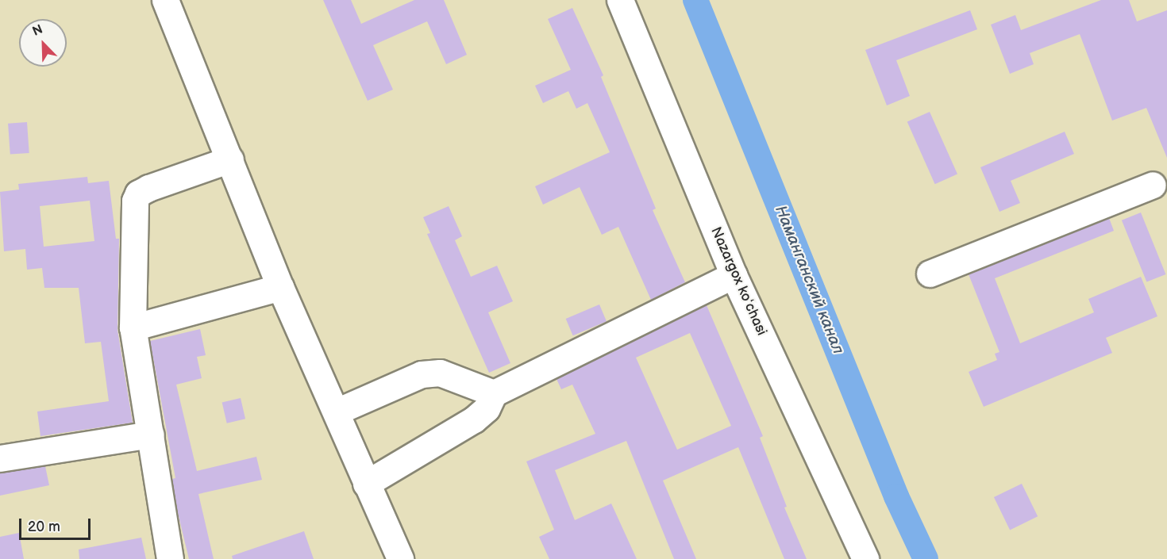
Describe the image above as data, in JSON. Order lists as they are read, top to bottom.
{
  "streets": {
    "street": ["Nazargox koʻchasi"]
  },
  "water": ["Наманганский канал"],
  "scale_bar": "20 m",
  "north": "top left"
}
